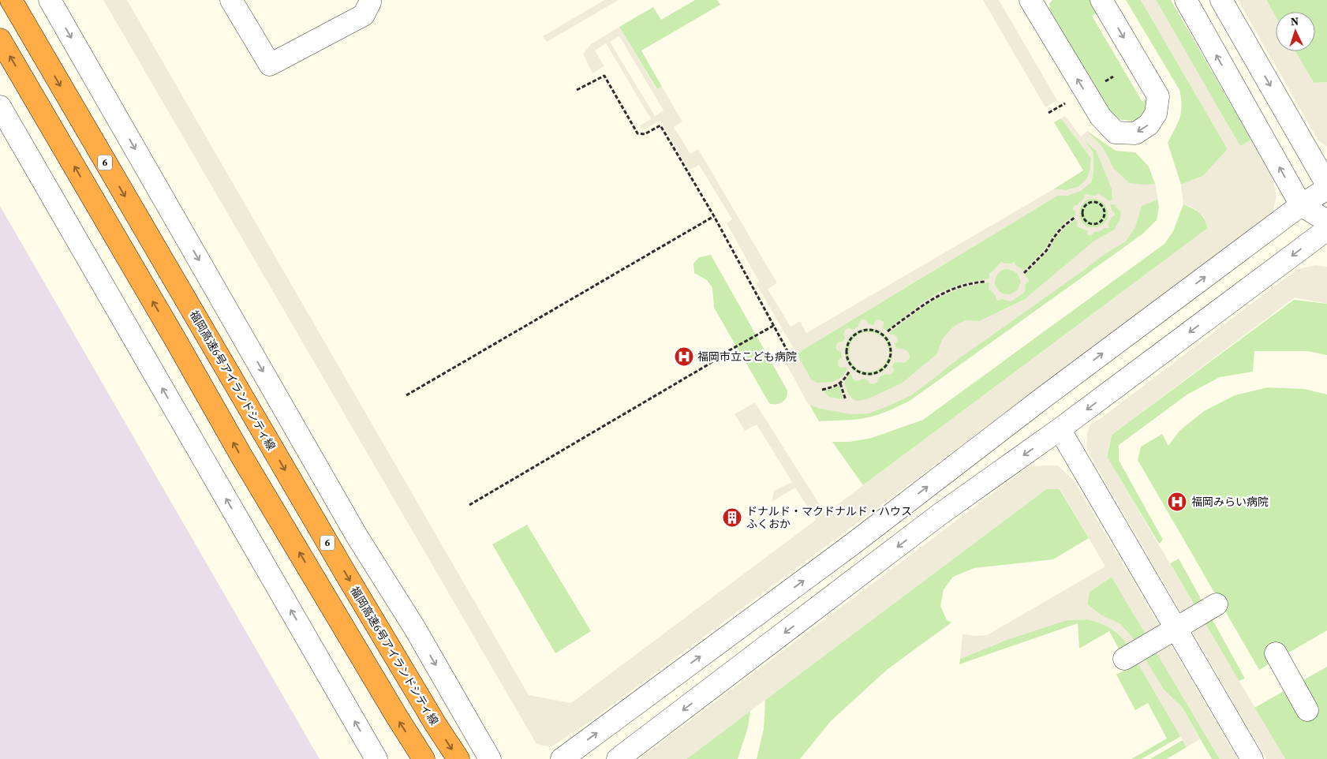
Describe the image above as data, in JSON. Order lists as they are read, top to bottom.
{
  "streets": {
    "highway": ["6", "福岡高速6号アイランドシティ線"]
  },
  "places": {
    "hospital": ["福岡市立こども病院", "福岡みらい病院"],
    "building": ["ドナルド・マクドナルド・ハウス ふくおか"]
  },
  "north": "top"
}
